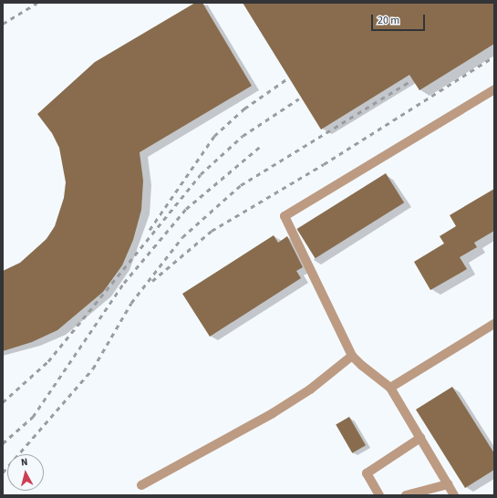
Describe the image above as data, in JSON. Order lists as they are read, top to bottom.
{
  "scale_bar": "20 m",
  "north": "top"
}
